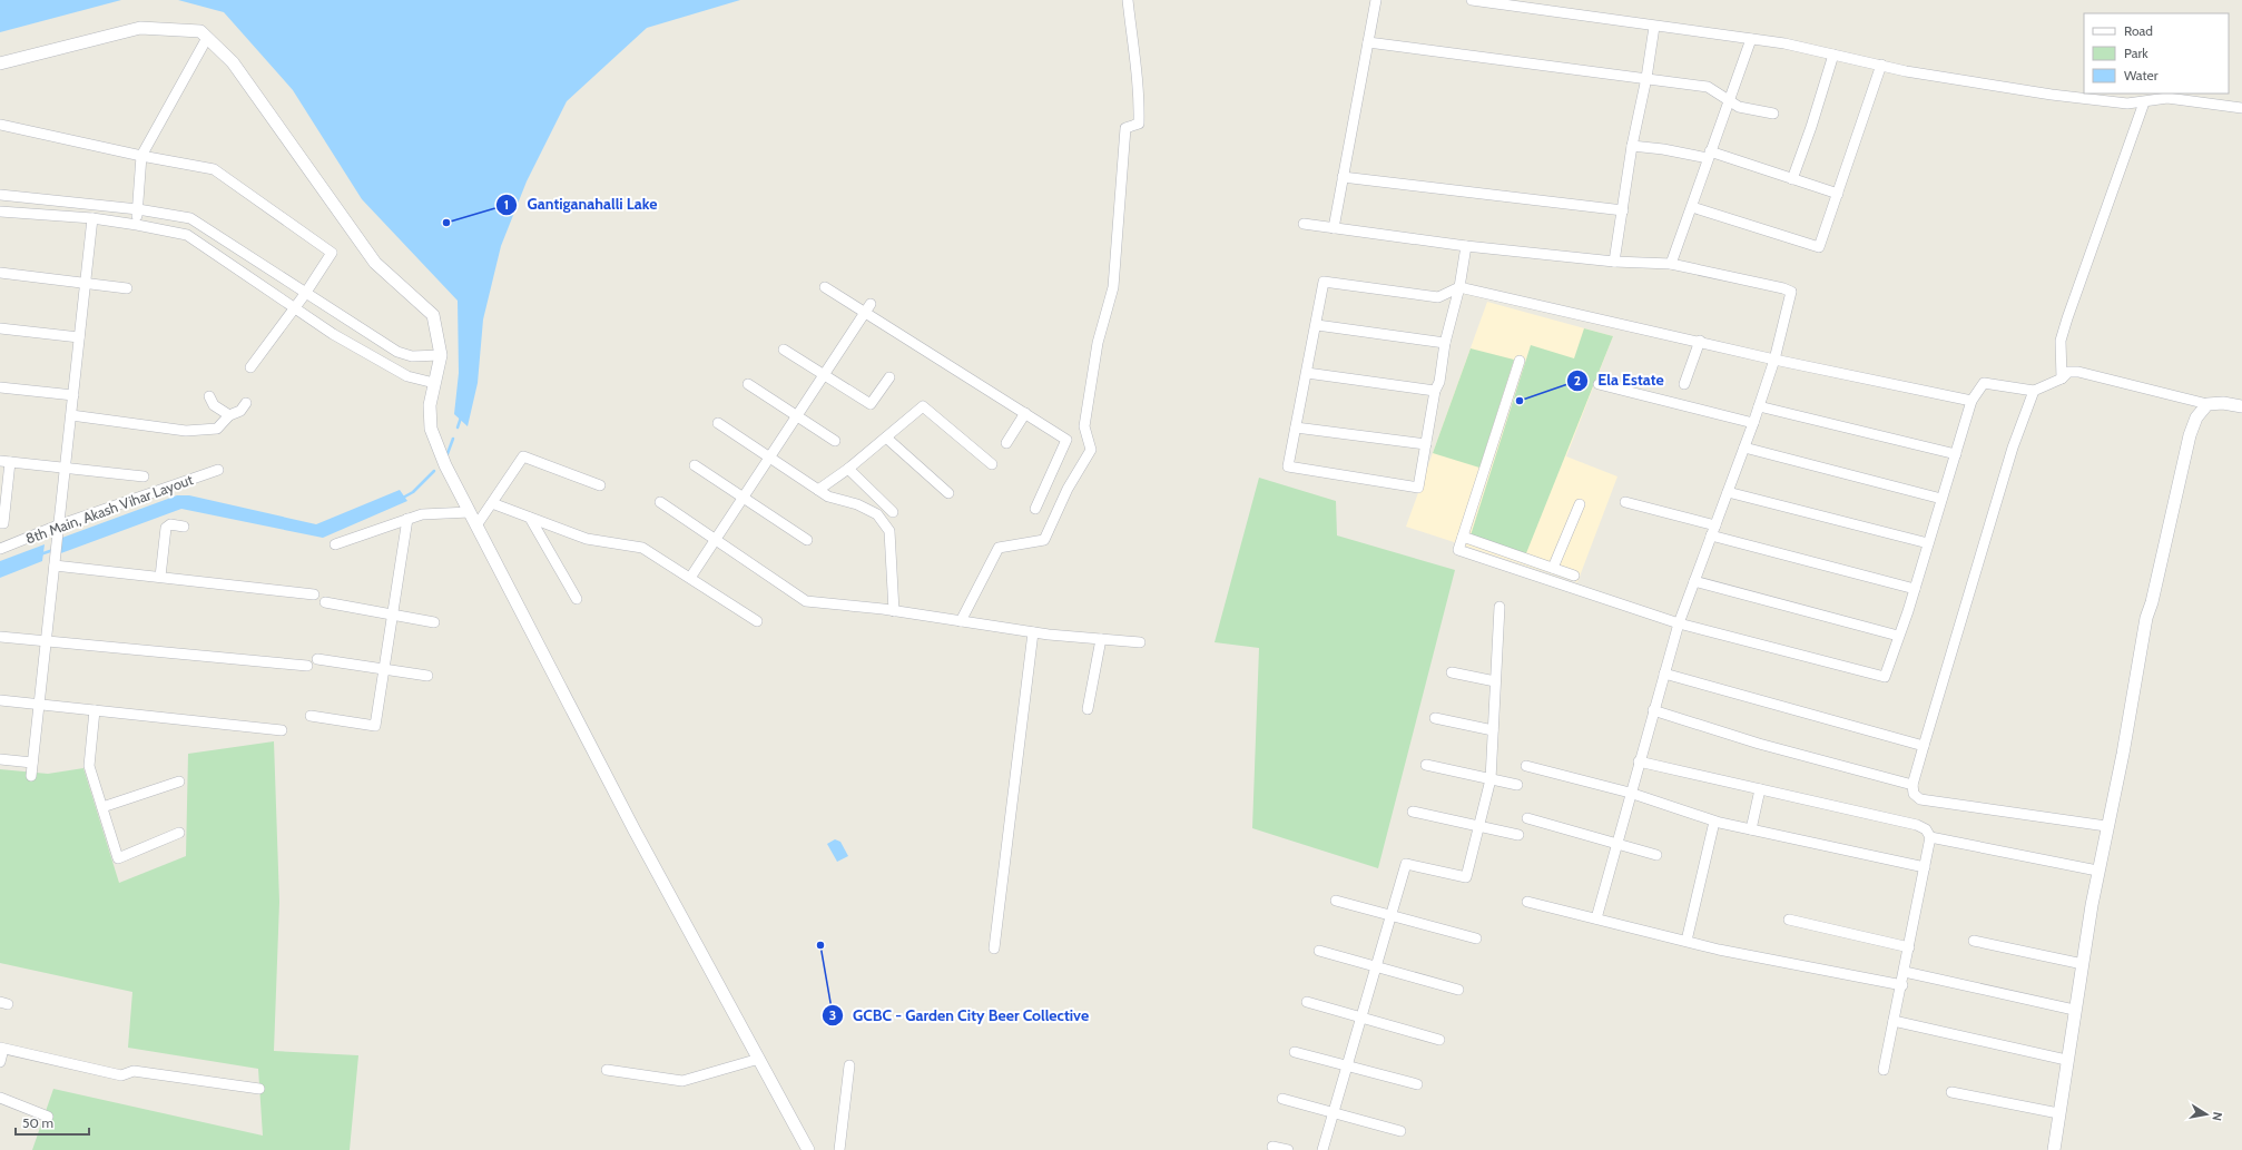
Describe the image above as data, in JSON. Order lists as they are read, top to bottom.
{
  "streets": {
    "street": ["8th Main, Akash Vihar Layout"]
  },
  "places": ["Gantiganahalli Lake", "Ela Estate", "GCBC - Garden City Beer Collective"],
  "legend": ["Road", "Park", "Water"],
  "scale_bar": "50 m",
  "north": "right"
}
